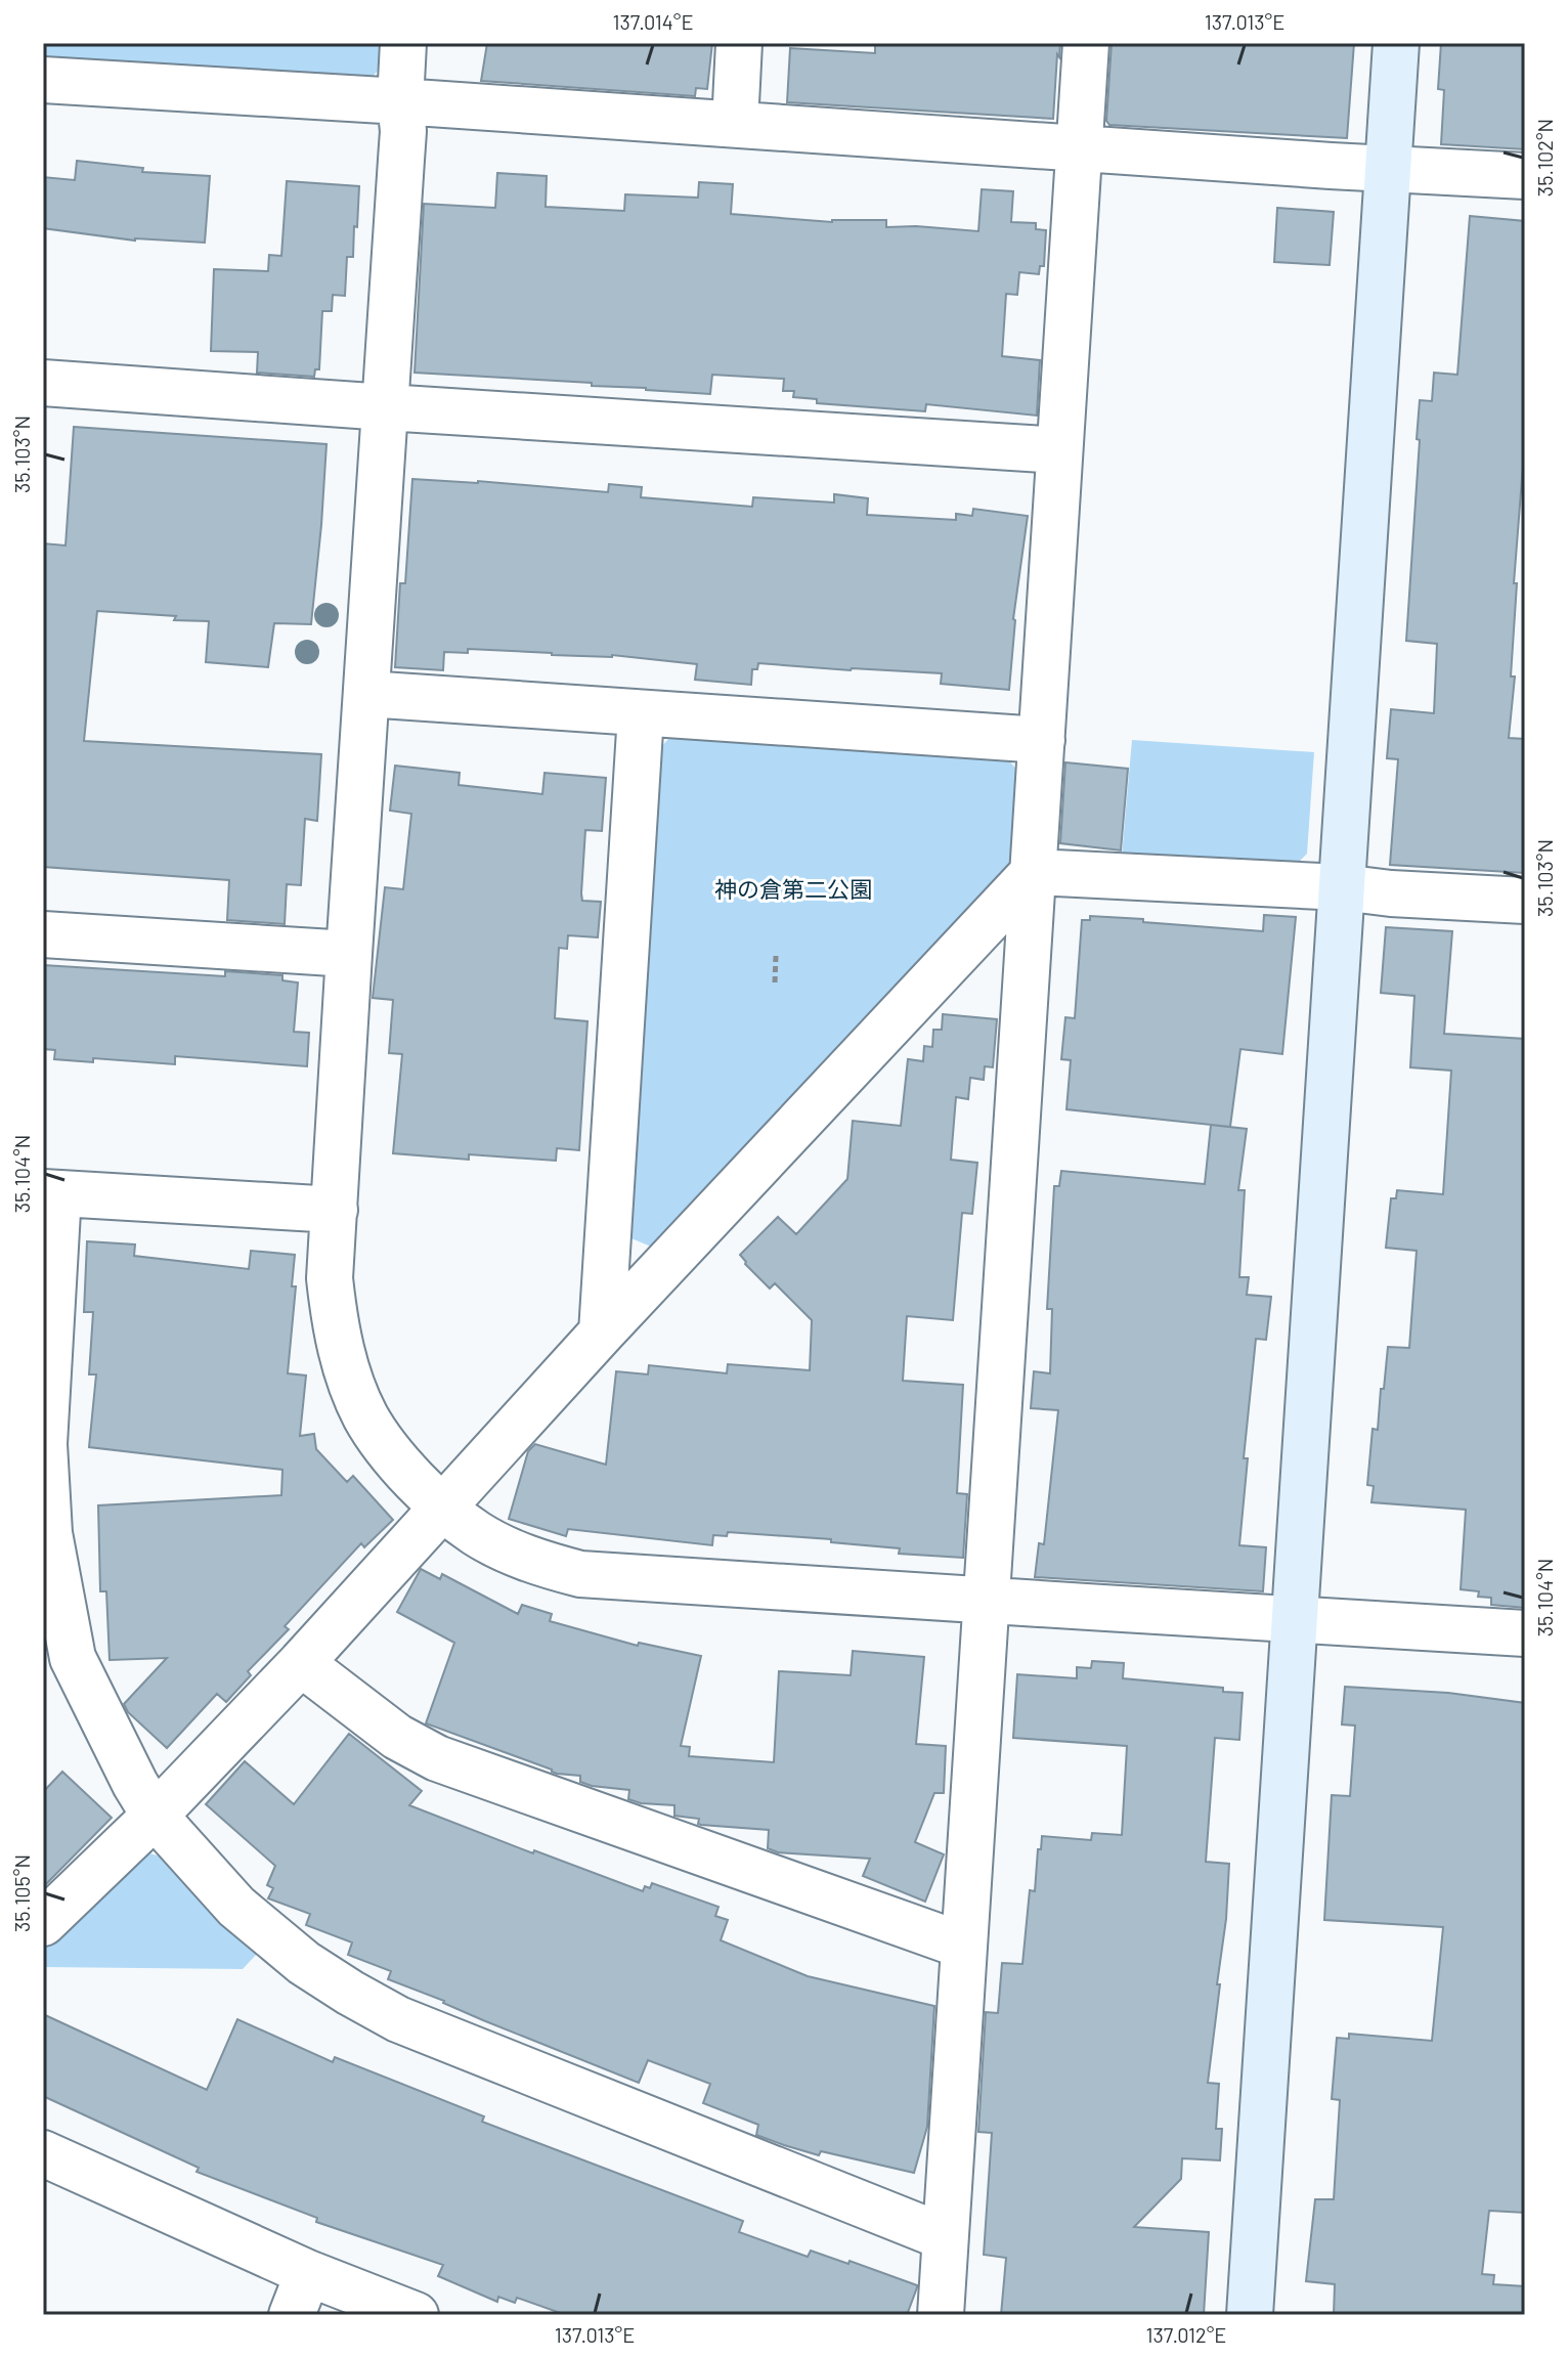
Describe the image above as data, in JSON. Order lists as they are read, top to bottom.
{
  "parks": ["神の倉第二公園"],
  "coordinates": [
    "137.014°E",
    "137.013°E",
    "35.102°N",
    "35.103°N",
    "35.104°N",
    "35.105°N",
    "137.012°E"
  ]
}
